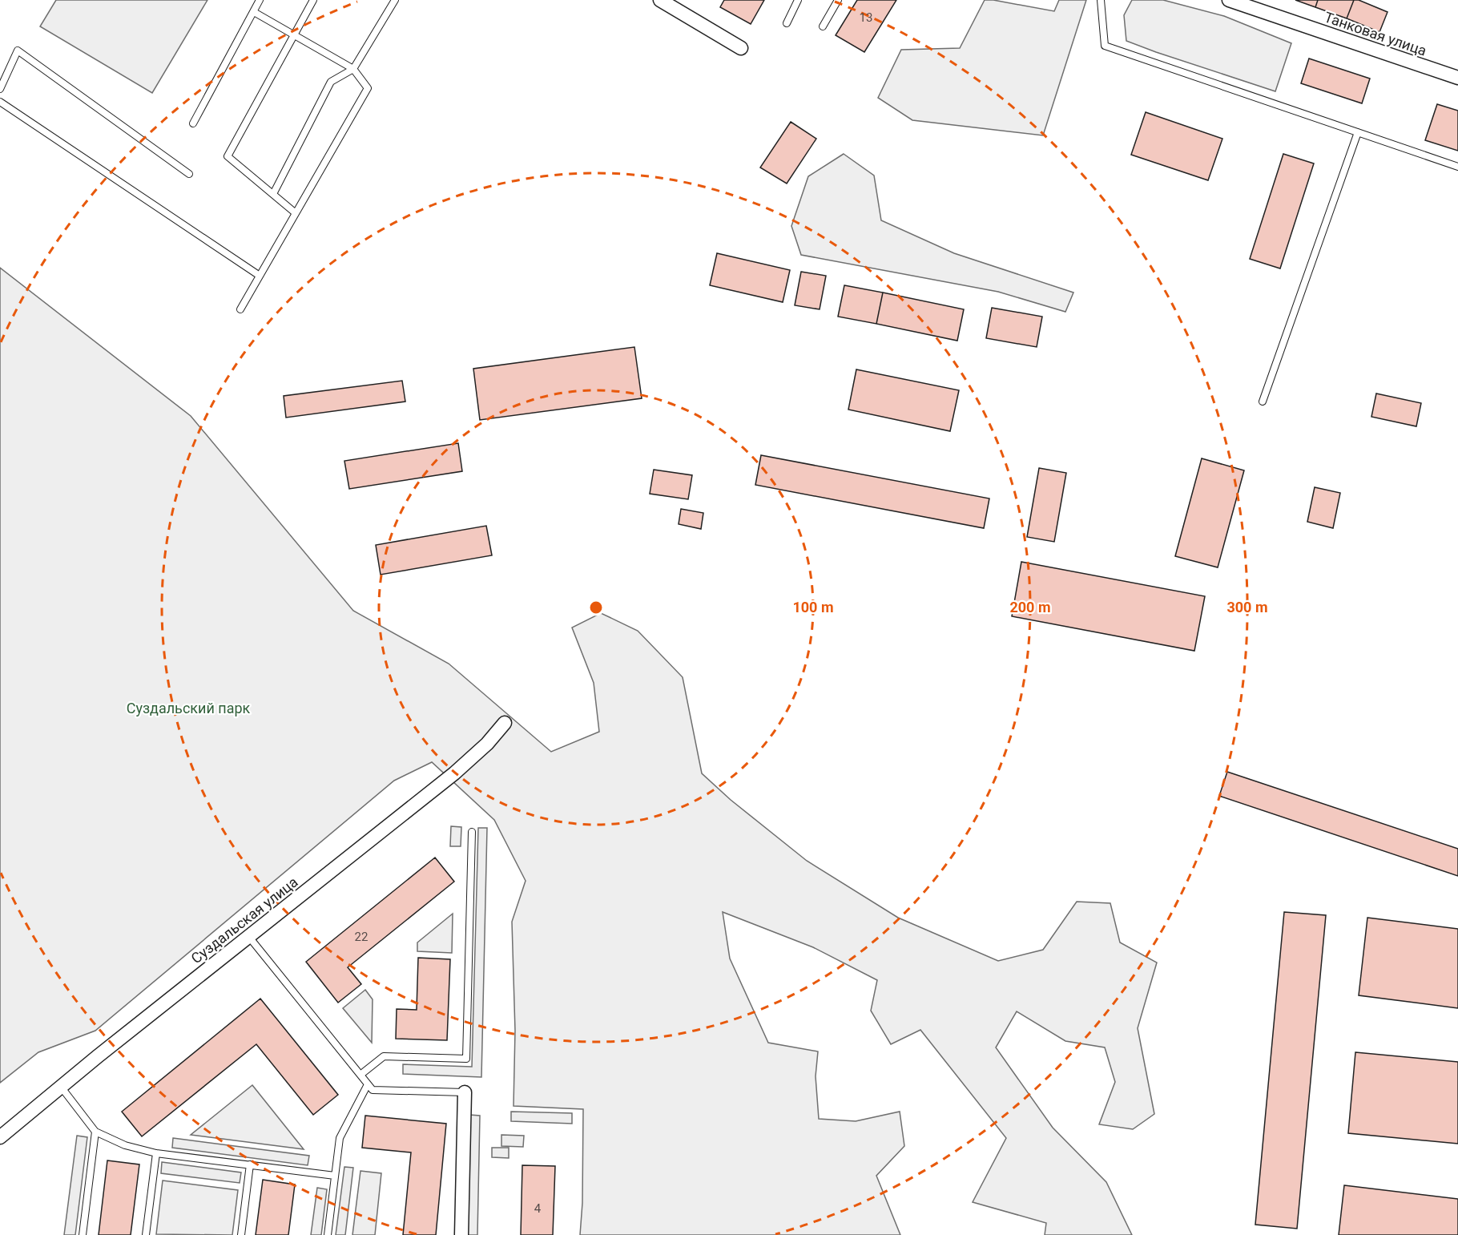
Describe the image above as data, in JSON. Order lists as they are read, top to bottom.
{
  "streets": {
    "street": ["Танковая улица", "Суздальская улица"]
  },
  "parks": ["Суздальский парк"],
  "house_numbers": ["13", "22", "4"],
  "rings": ["100 m", "200 m", "300 m"]
}
